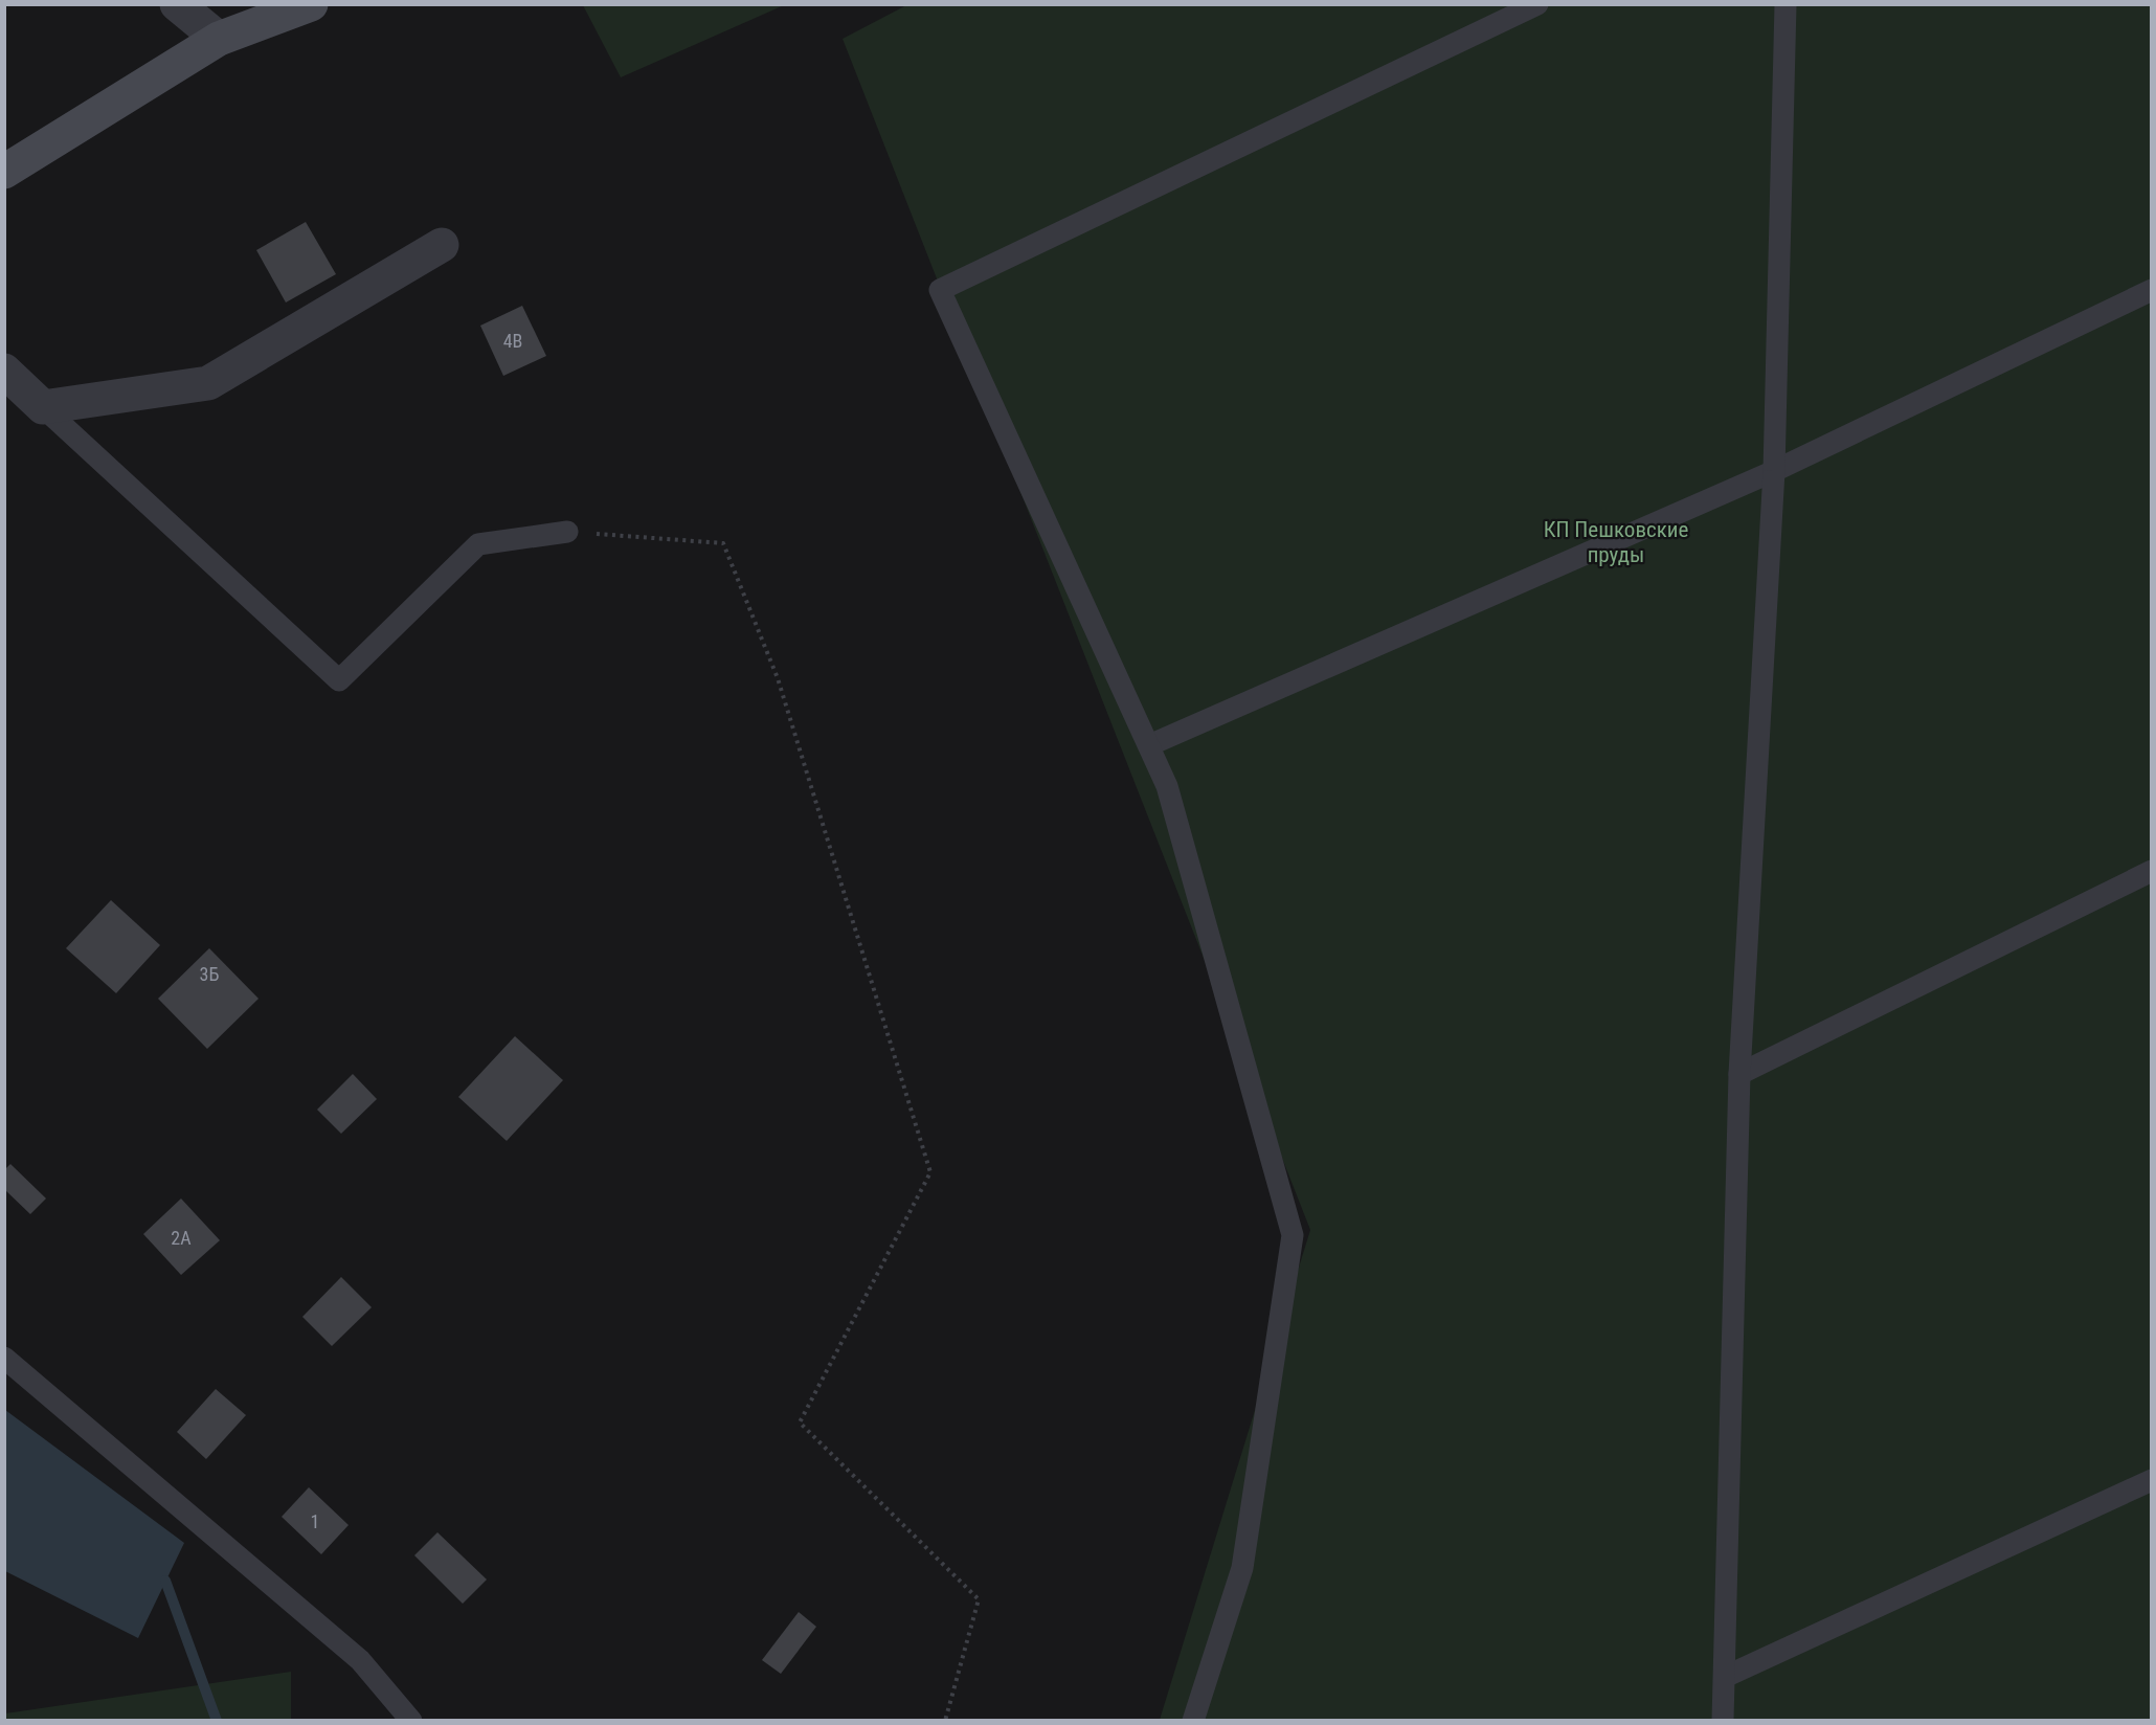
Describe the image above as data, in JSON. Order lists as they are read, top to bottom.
{
  "parks": ["КП Пешковские пруды"],
  "house_numbers": [
    "4В",
    "3Б",
    "2А",
    "1"
  ]
}
